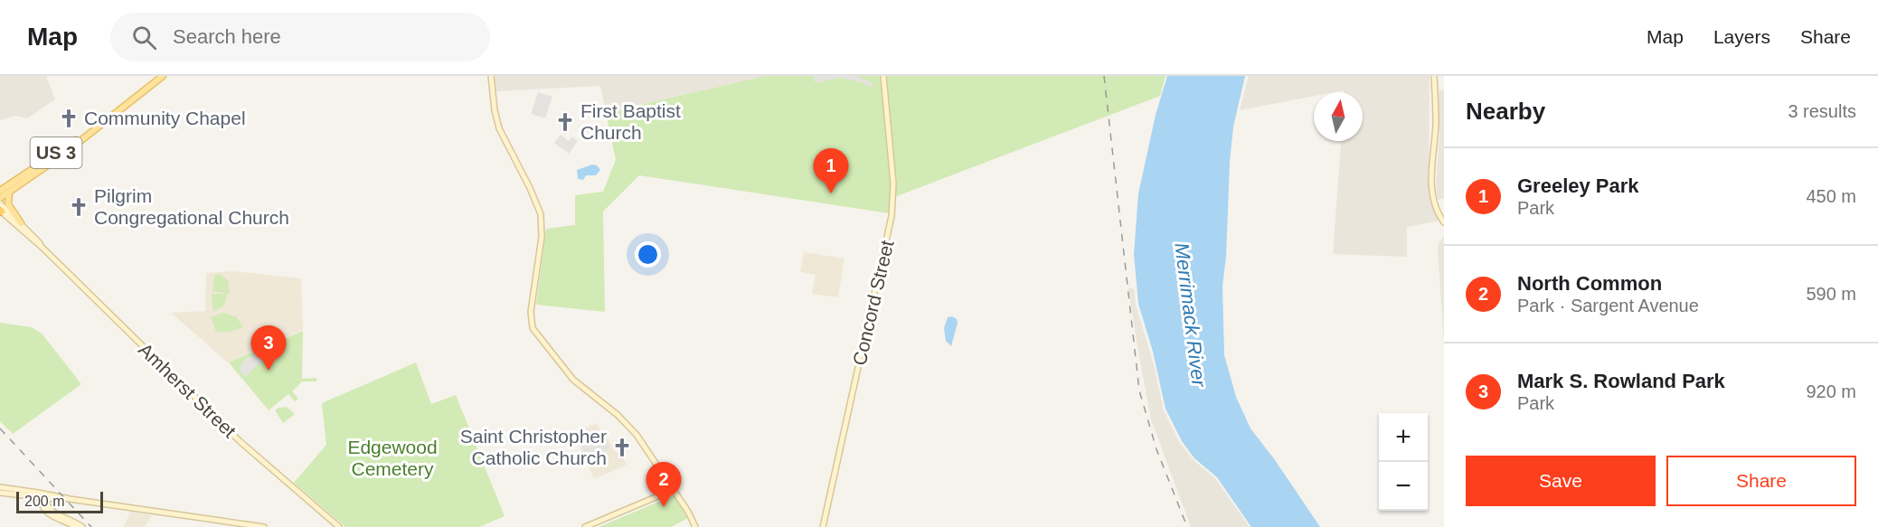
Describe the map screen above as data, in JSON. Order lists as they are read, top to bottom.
{
  "streets": {
    "main road": ["US 3", "Concord Street", "Amherst Street"]
  },
  "water": ["Merrimack River"],
  "parks": ["Edgewood Cemetery"],
  "places": {
    "church": [
      "Community Chapel",
      "First Baptist Church",
      "Pilgrim Congregational Church",
      "Saint Christopher Catholic Church"
    ]
  },
  "scale_bar": "200 m",
  "north": "top",
  "page": {
    "header": "Map",
    "search": "Search here",
    "nav": ["Map", "Layers", "Share"],
    "heading": ["Nearby", "3 results"],
    "list": [
      {
        "mark": "1",
        "name": "Greeley Park",
        "note": "Park",
        "value": "450 m"
      },
      {
        "mark": "2",
        "name": "North Common",
        "note": "Park · Sargent Avenue",
        "value": "590 m"
      },
      {
        "mark": "3",
        "name": "Mark S. Rowland Park",
        "note": "Park",
        "value": "920 m"
      }
    ],
    "pins": ["1", "3", "2"],
    "map_buttons": ["+", "−"],
    "buttons": ["Save", "Share"],
    "scale": "200 m"
  }
}
